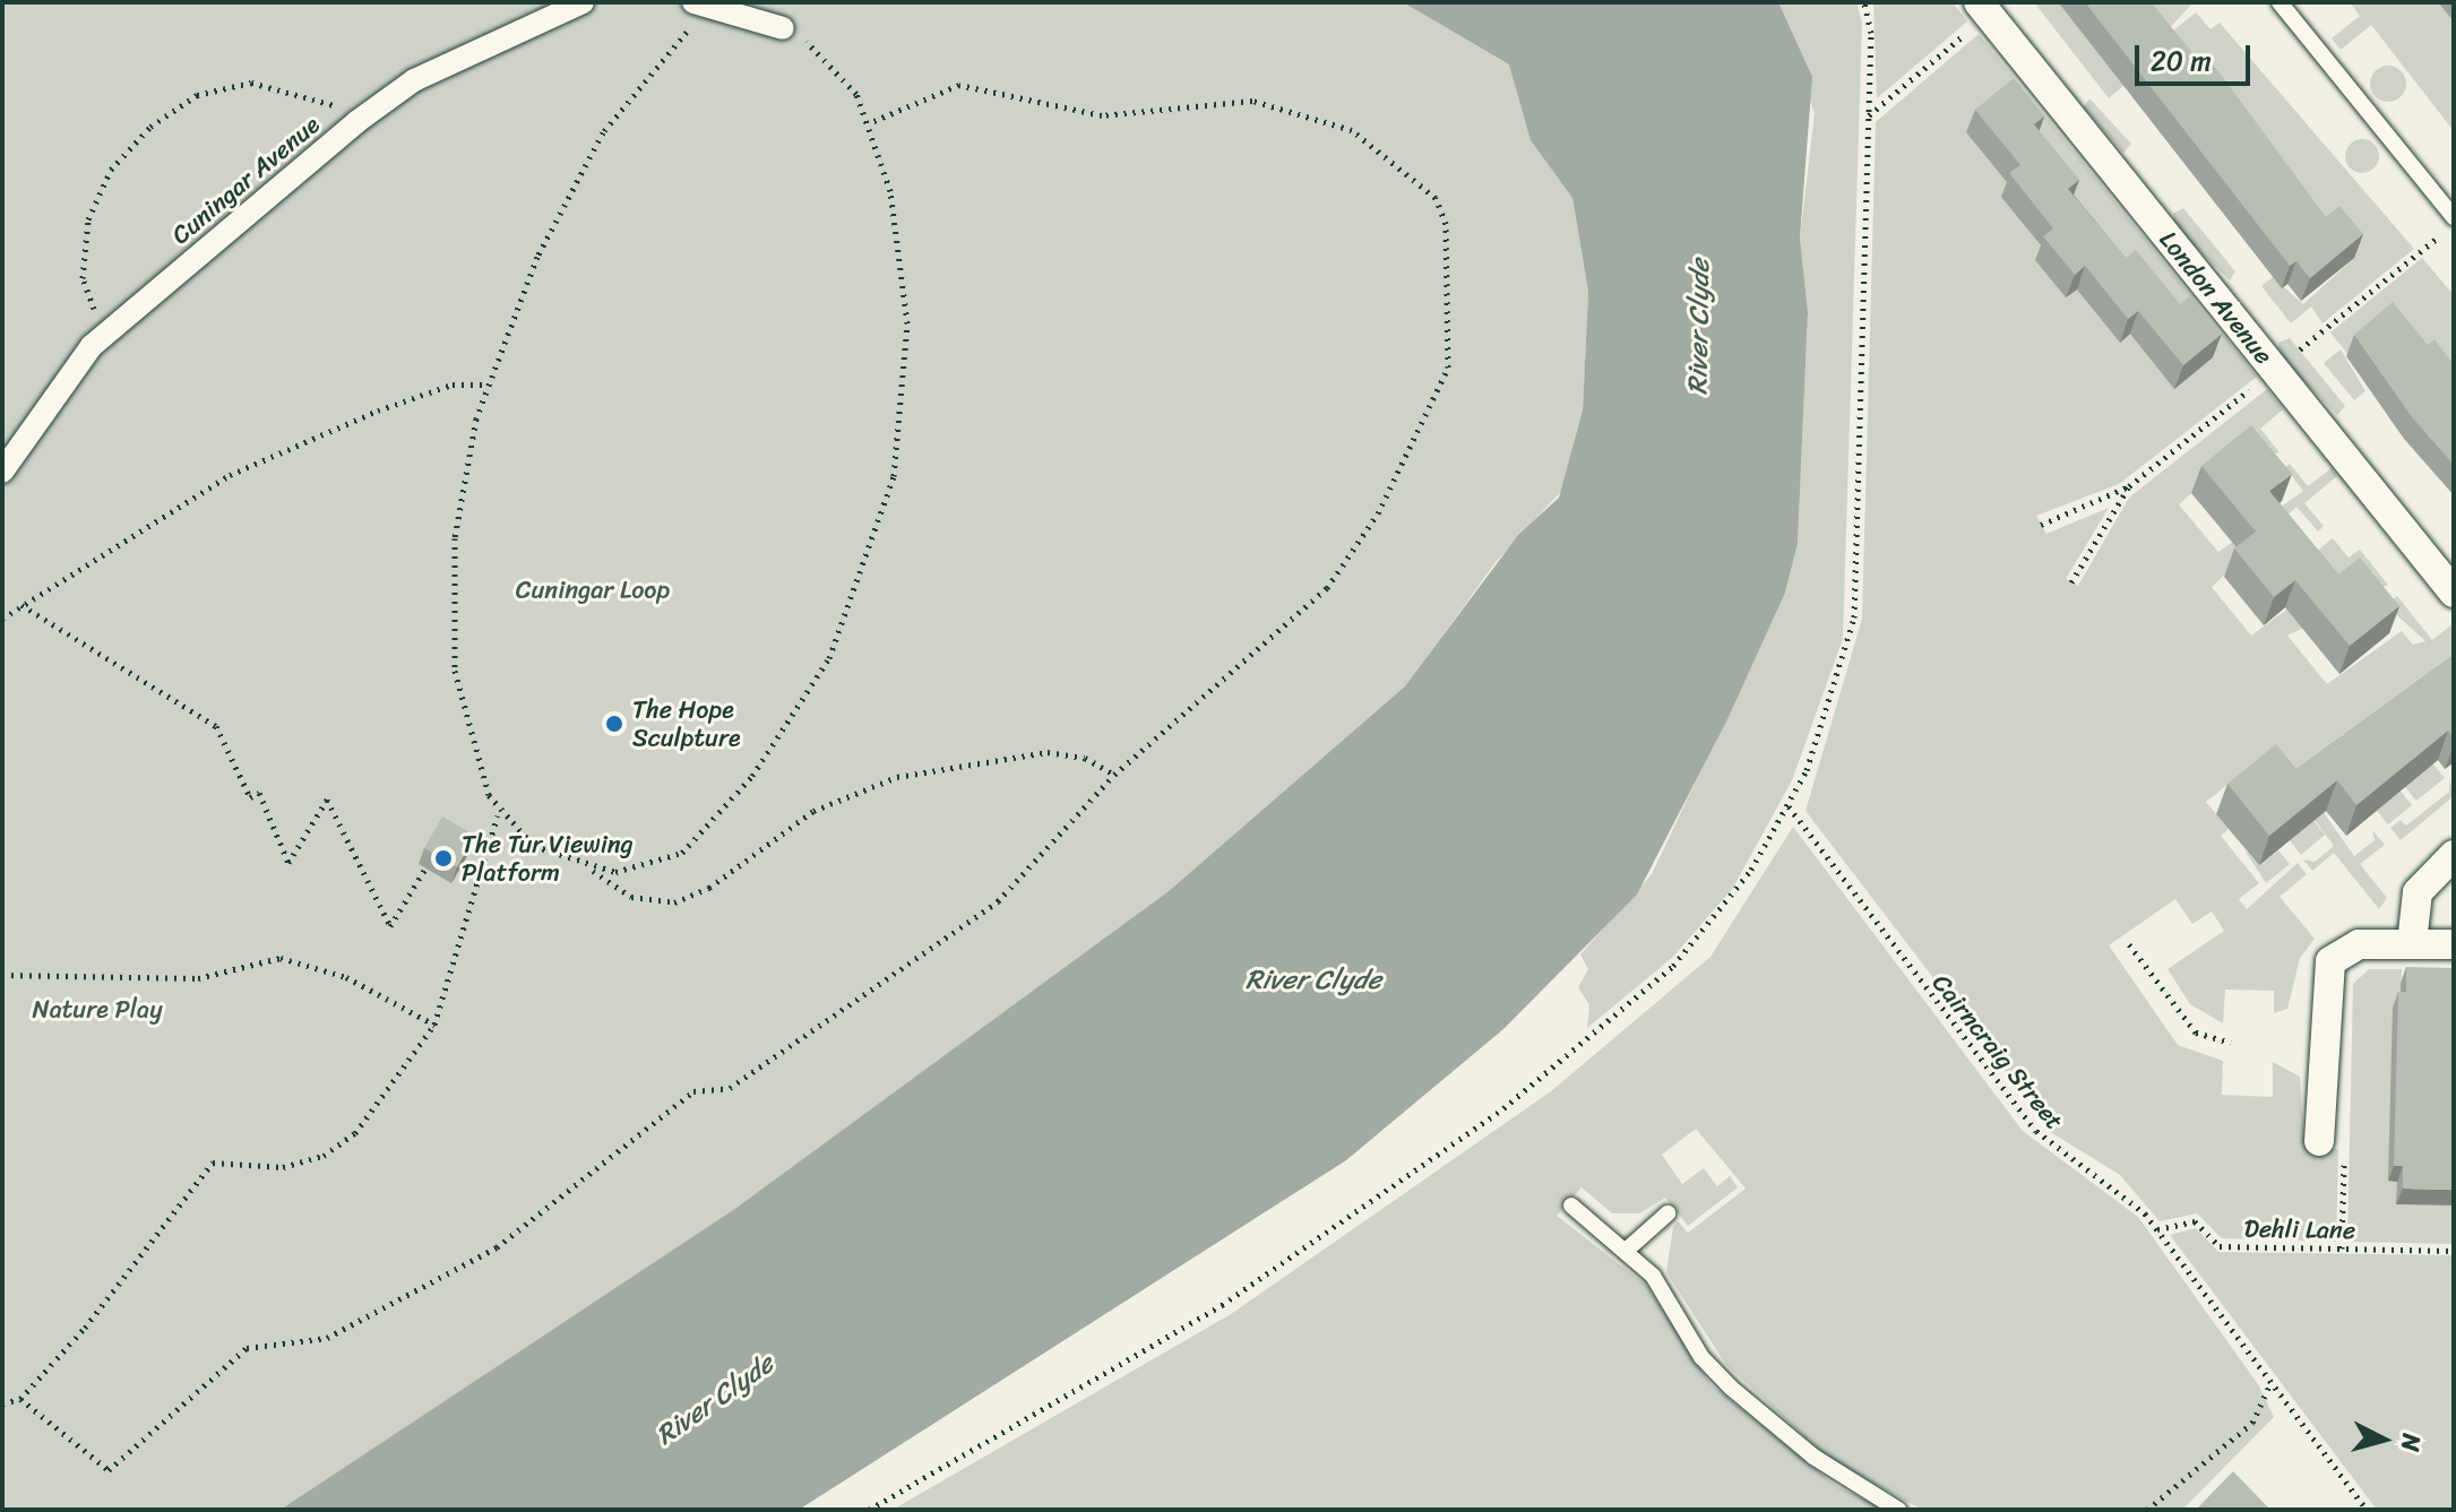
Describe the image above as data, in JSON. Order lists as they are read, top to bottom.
{
  "streets": {
    "street": ["Cuningar Avenue", "London Avenue"],
    "path": ["Cairncraig Street", "Dehli Lane"]
  },
  "crossings": [
    ["Cairncraig Street", "Dehli Lane"]
  ],
  "water": ["River Clyde"],
  "parks": ["Cuningar Loop", "Nature Play"],
  "places": ["The Hope Sculpture", "The Tur Viewing Platform"],
  "scale_bar": "20 m",
  "north": "right"
}
